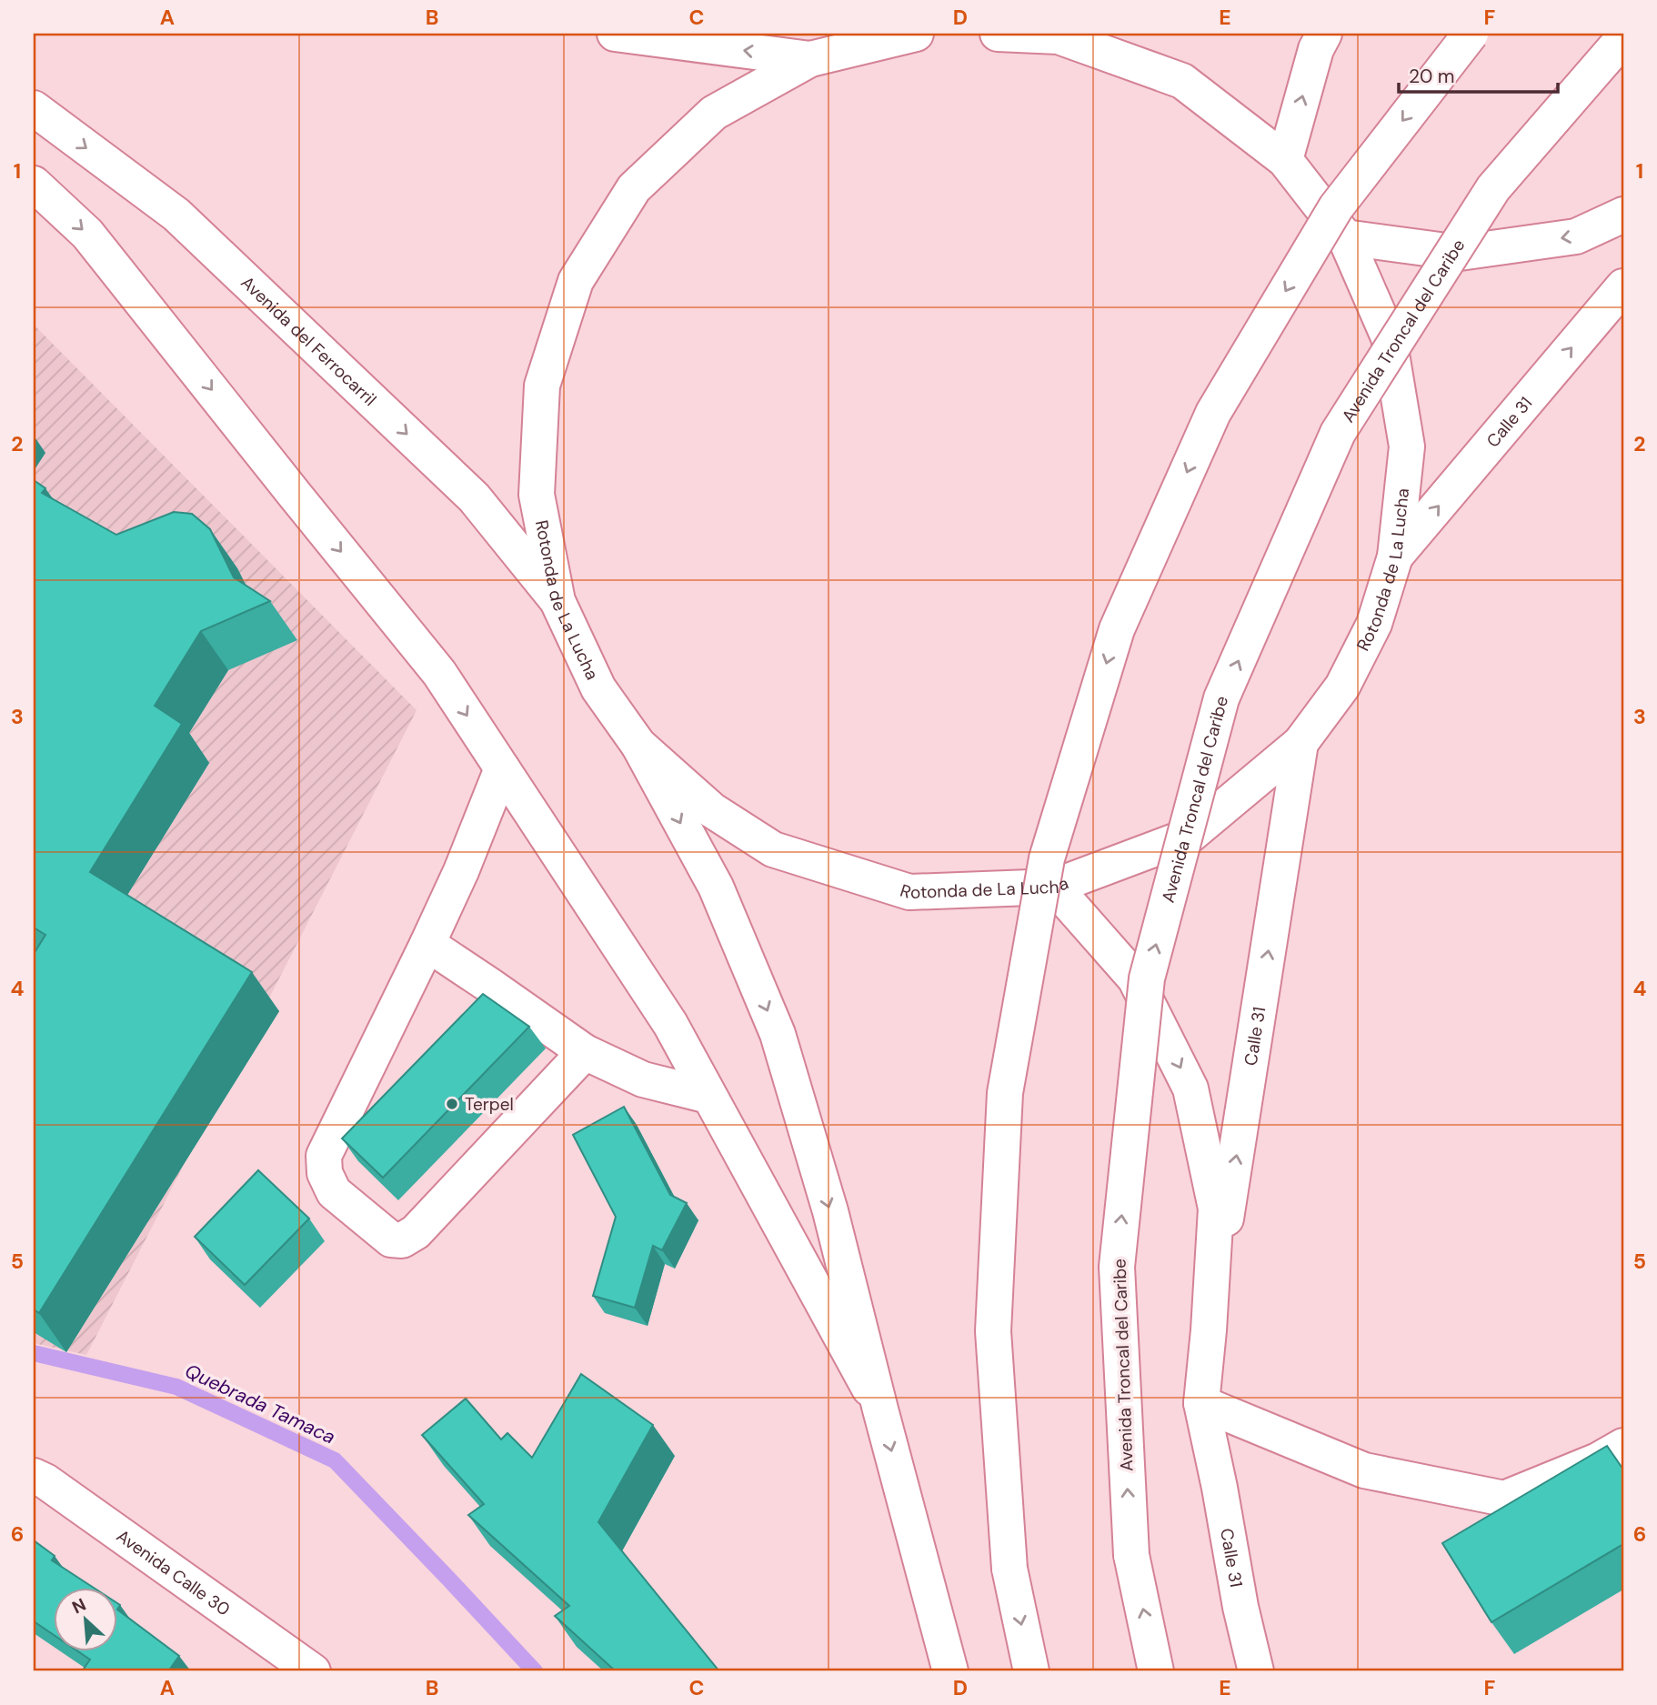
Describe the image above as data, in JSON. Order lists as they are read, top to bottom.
{
  "streets": {
    "main road": [
      "Avenida Troncal del Caribe",
      "Avenida del Ferrocarril",
      "Calle 31",
      "Rotonda de La Lucha",
      "Avenida Calle 30"
    ]
  },
  "crossings": [
    ["Avenida del Ferrocarril", "Rotonda de La Lucha"],
    ["Calle 31", "Rotonda de La Lucha"]
  ],
  "water": ["Quebrada Tamaca"],
  "places": ["Terpel"],
  "scale_bar": "20 m",
  "north": "top left",
  "grid": {
    "columns": [
      "A",
      "B",
      "C",
      "D",
      "E",
      "F"
    ],
    "rows": [
      "1",
      "2",
      "3",
      "4",
      "5",
      "6"
    ]
  }
}
